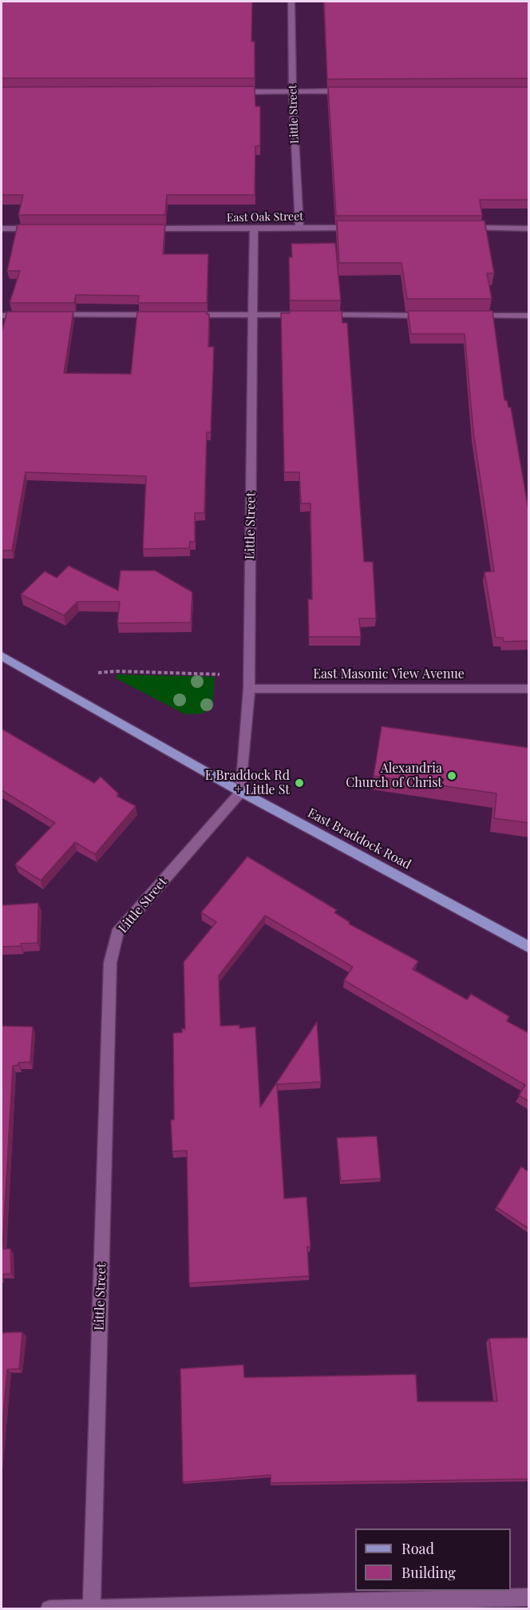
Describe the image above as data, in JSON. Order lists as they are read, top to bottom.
{
  "streets": {
    "main road": ["East Braddock Road"],
    "street": ["Little Street", "East Oak Street", "East Masonic View Avenue"]
  },
  "crossings": [
    ["Little Street", "East Oak Street"],
    ["Little Street", "East Masonic View Avenue"],
    ["Little Street", "East Braddock Road"]
  ],
  "places": ["Alexandria Church of Christ", "E Braddock Rd + Little St"],
  "legend": ["Road", "Building"]
}
